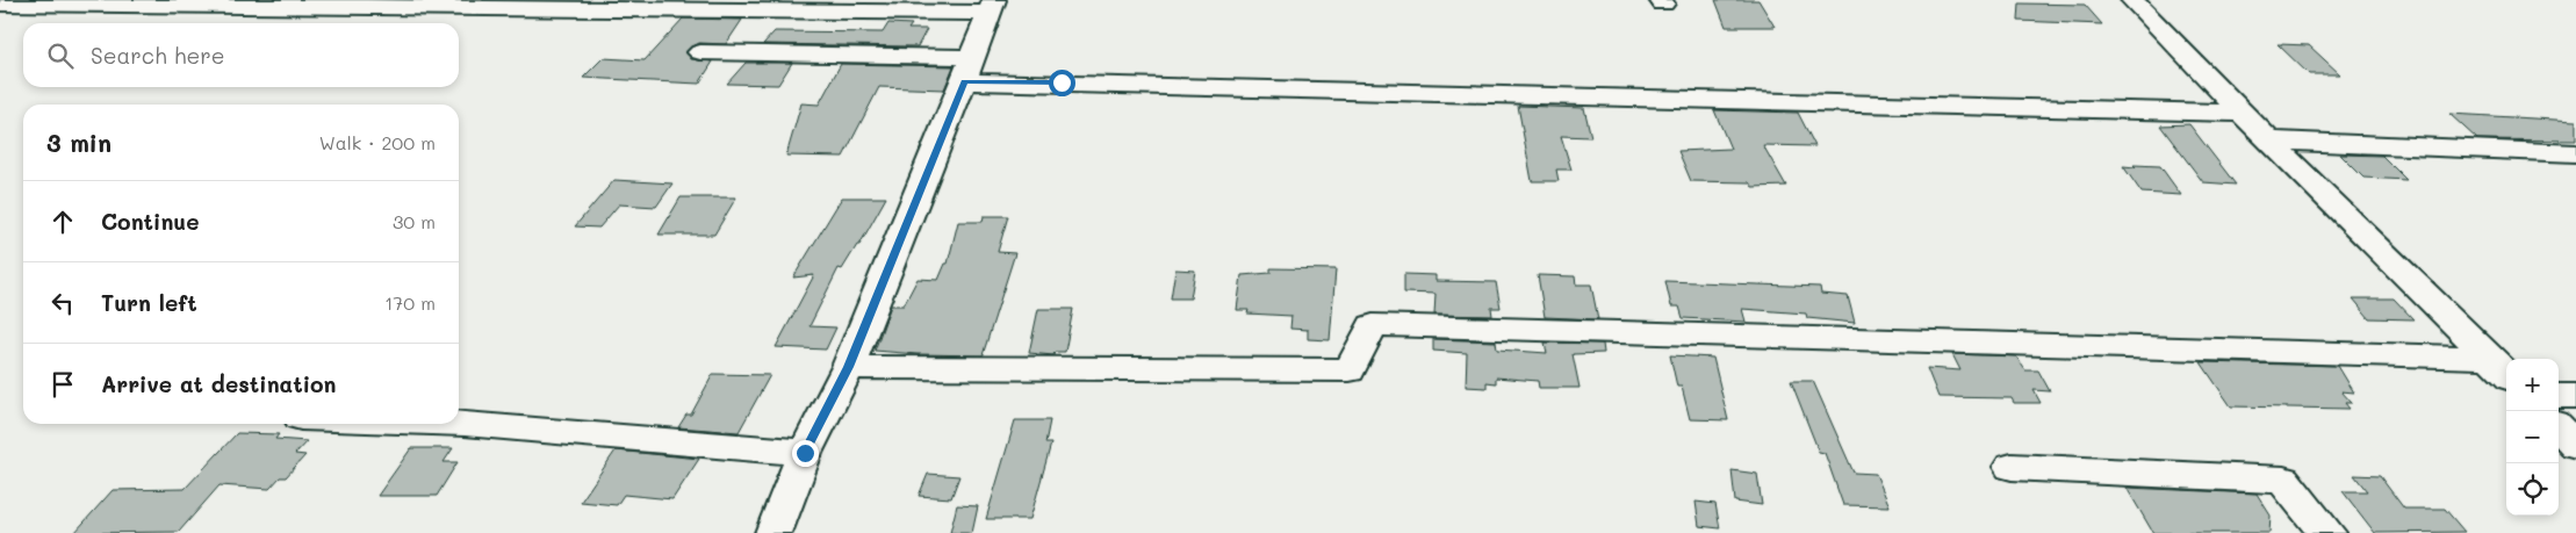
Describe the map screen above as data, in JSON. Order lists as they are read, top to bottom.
{
  "page": {
    "search": "Search here",
    "heading": ["3 min", "Walk · 200 m"],
    "list": [
      ["Continue", "30 m"],
      ["Turn left", "170 m"],
      "Arrive at destination"
    ],
    "map_buttons": ["+", "−"]
  }
}
